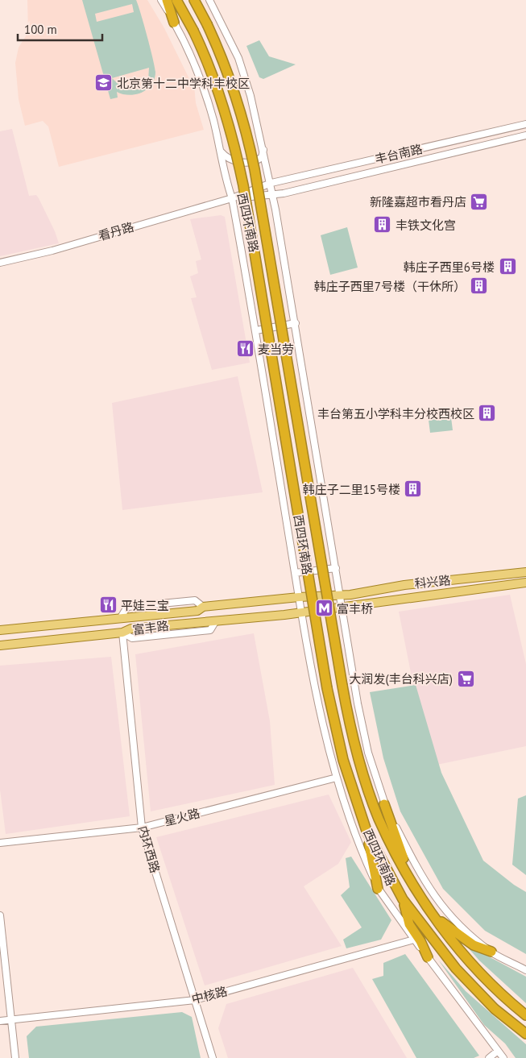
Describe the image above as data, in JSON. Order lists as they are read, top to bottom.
{
  "streets": {
    "highway": ["西四环南路"],
    "main road": ["科兴路", "富丰路"],
    "street": [
      "丰台南路",
      "看丹路",
      "星火路",
      "内环西路",
      "中核路"
    ]
  },
  "crossings": [
    ["丰台南路", "西四环南路"],
    ["丰台南路", "看丹路"],
    ["西四环南路", "看丹路"],
    ["西四环南路", "科兴路"],
    ["西四环南路", "富丰路"],
    ["西四环南路", "星火路"],
    ["西四环南路", "中核路"],
    ["科兴路", "富丰路"],
    ["富丰路", "内环西路"],
    ["星火路", "内环西路"],
    ["内环西路", "中核路"]
  ],
  "places": {
    "school or university": ["北京第十二中学科丰校区"],
    "supermarket": ["新隆嘉超市看丹店", "大润发(丰台科兴店)"],
    "building": [
      "丰铁文化宫",
      "韩庄子西里6号楼",
      "韩庄子西里7号楼（干休所）",
      "丰台第五小学科丰分校西校区",
      "韩庄子二里15号楼"
    ],
    "restaurant": ["麦当劳", "平娃三宝"],
    "metro station": ["富丰桥"]
  },
  "scale_bar": "100 m"
}
